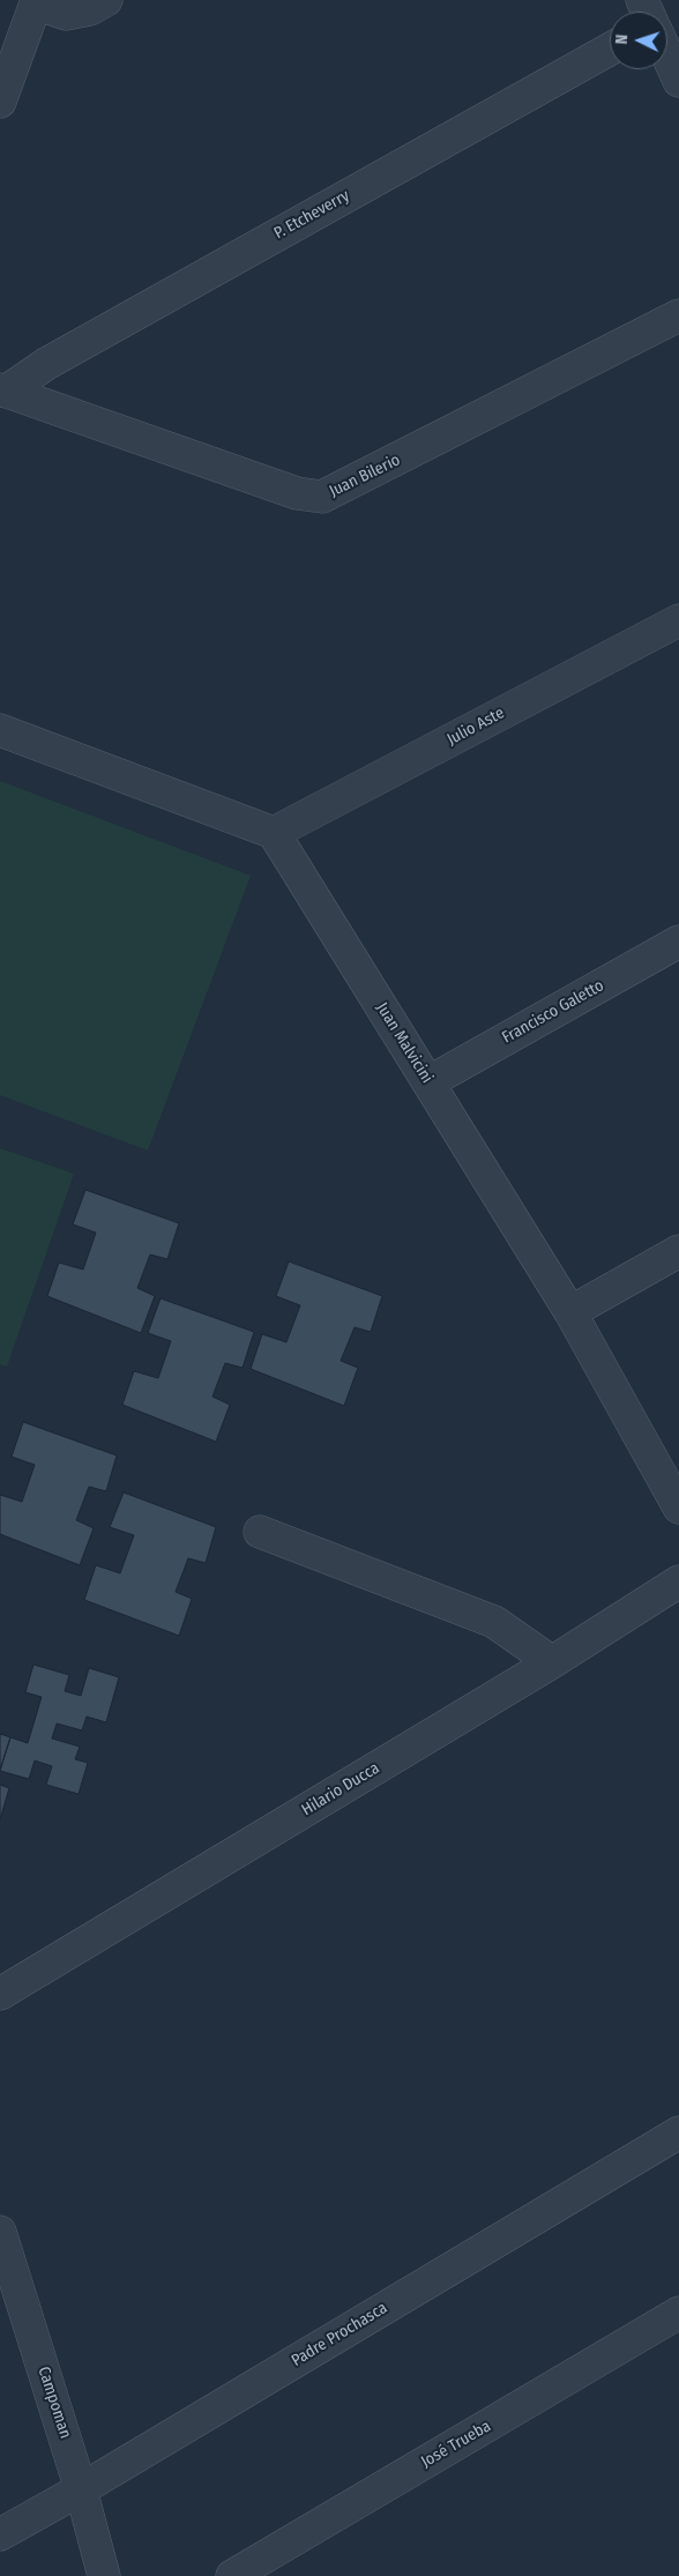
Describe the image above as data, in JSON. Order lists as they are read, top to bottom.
{
  "streets": {
    "street": [
      "P. Etcheverry",
      "Juan Bilerio",
      "Julio Aste",
      "Francisco Galetto",
      "Juan Malvicini",
      "Hilario Ducca",
      "Padre Prochasca",
      "Campoman",
      "José Trueba"
    ]
  },
  "crossings": [
    ["P. Etcheverry", "Juan Bilerio"],
    ["Julio Aste", "Juan Malvicini"],
    ["Francisco Galetto", "Juan Malvicini"],
    ["Padre Prochasca", "Campoman"]
  ],
  "north": "left"
}
